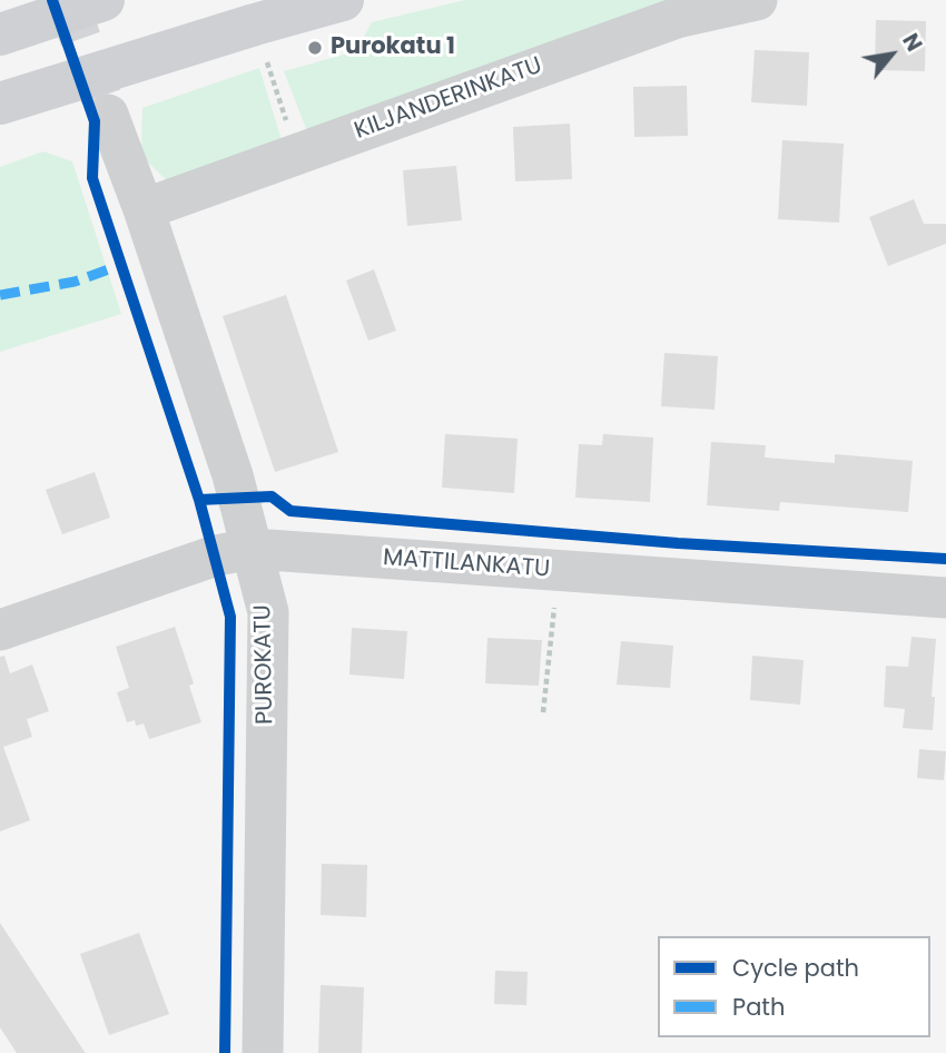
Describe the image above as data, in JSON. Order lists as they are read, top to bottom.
{
  "streets": {
    "street": ["KILJANDERINKATU", "MATTILANKATU", "PUROKATU"]
  },
  "crossings": [
    ["KILJANDERINKATU", "PUROKATU"],
    ["MATTILANKATU", "PUROKATU"]
  ],
  "places": ["Purokatu 1"],
  "legend": ["Cycle path", "Path"],
  "north": "top right"
}
